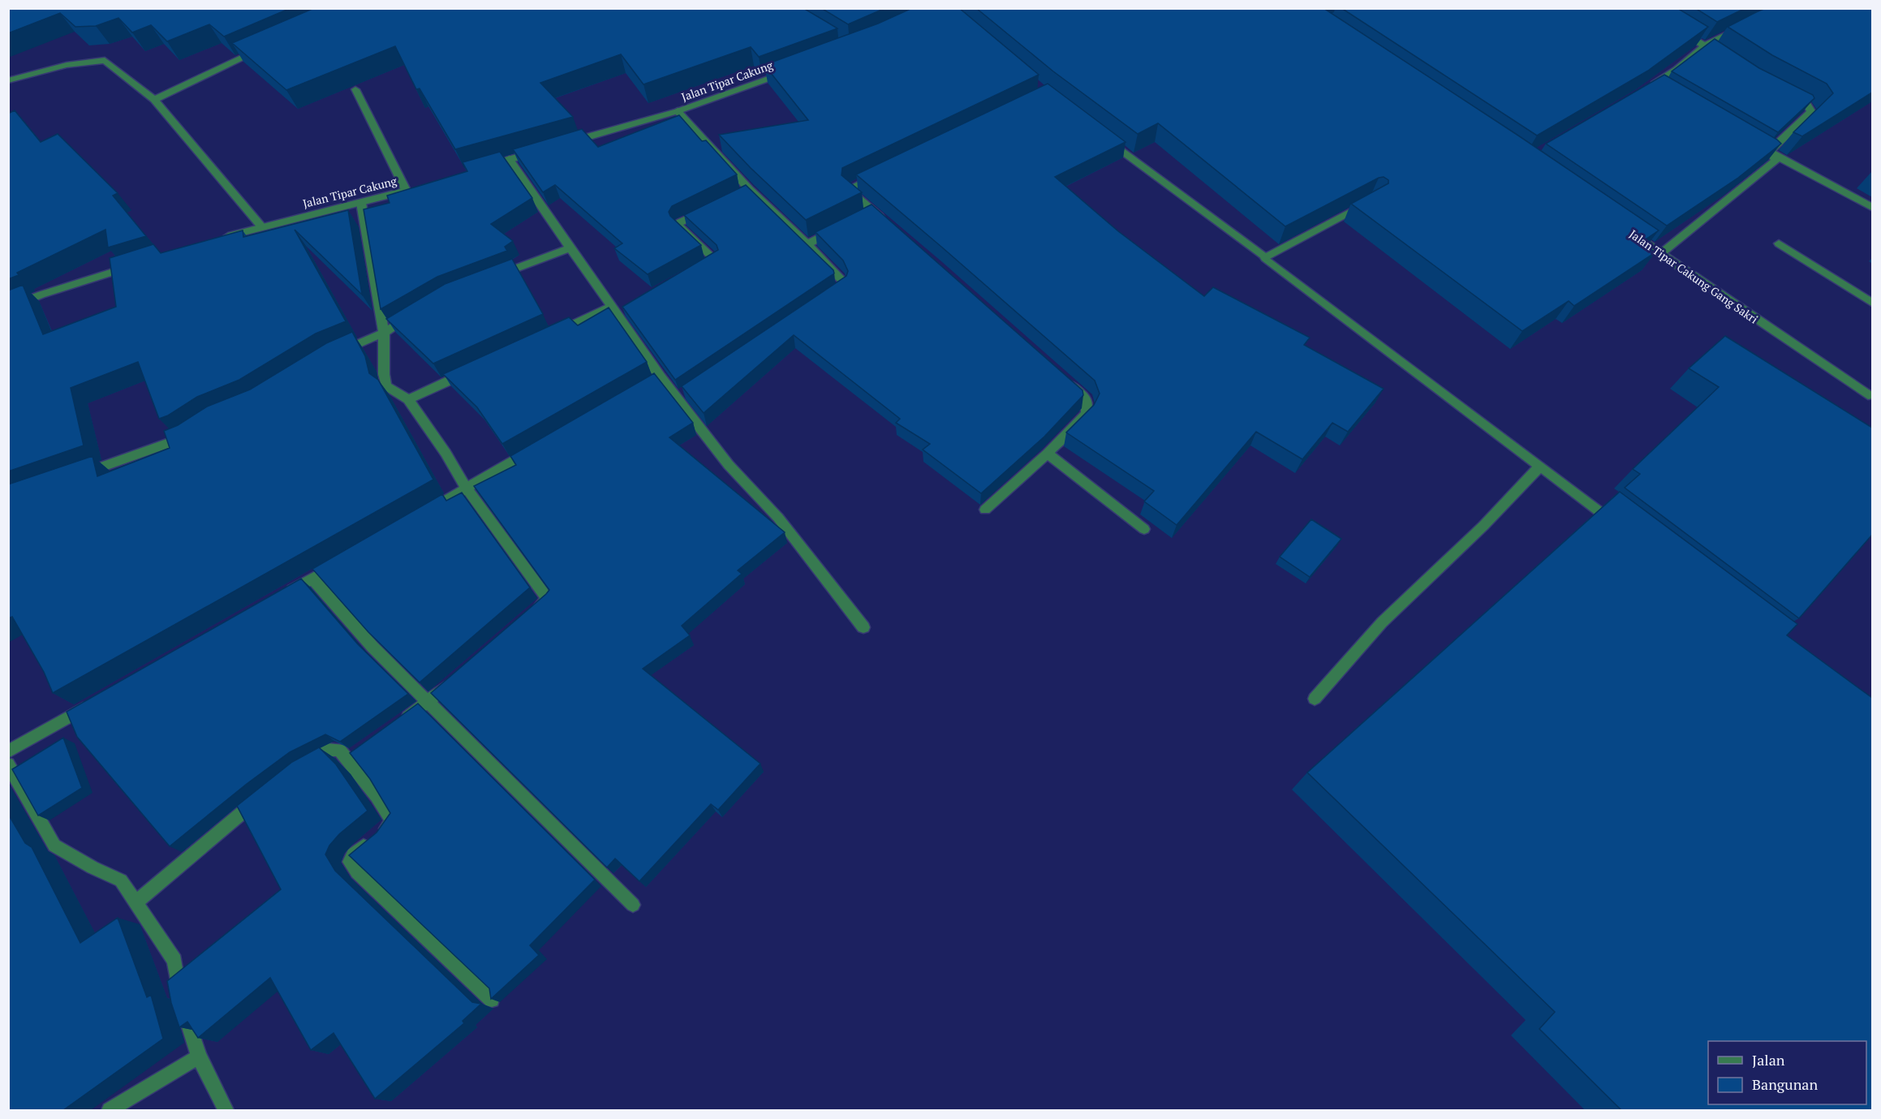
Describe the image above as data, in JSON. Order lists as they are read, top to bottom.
{
  "streets": {
    "street": ["Jalan Tipar Cakung", "Jalan Tipar Cakung Gang Sakri"]
  },
  "legend": ["Jalan", "Bangunan"]
}
